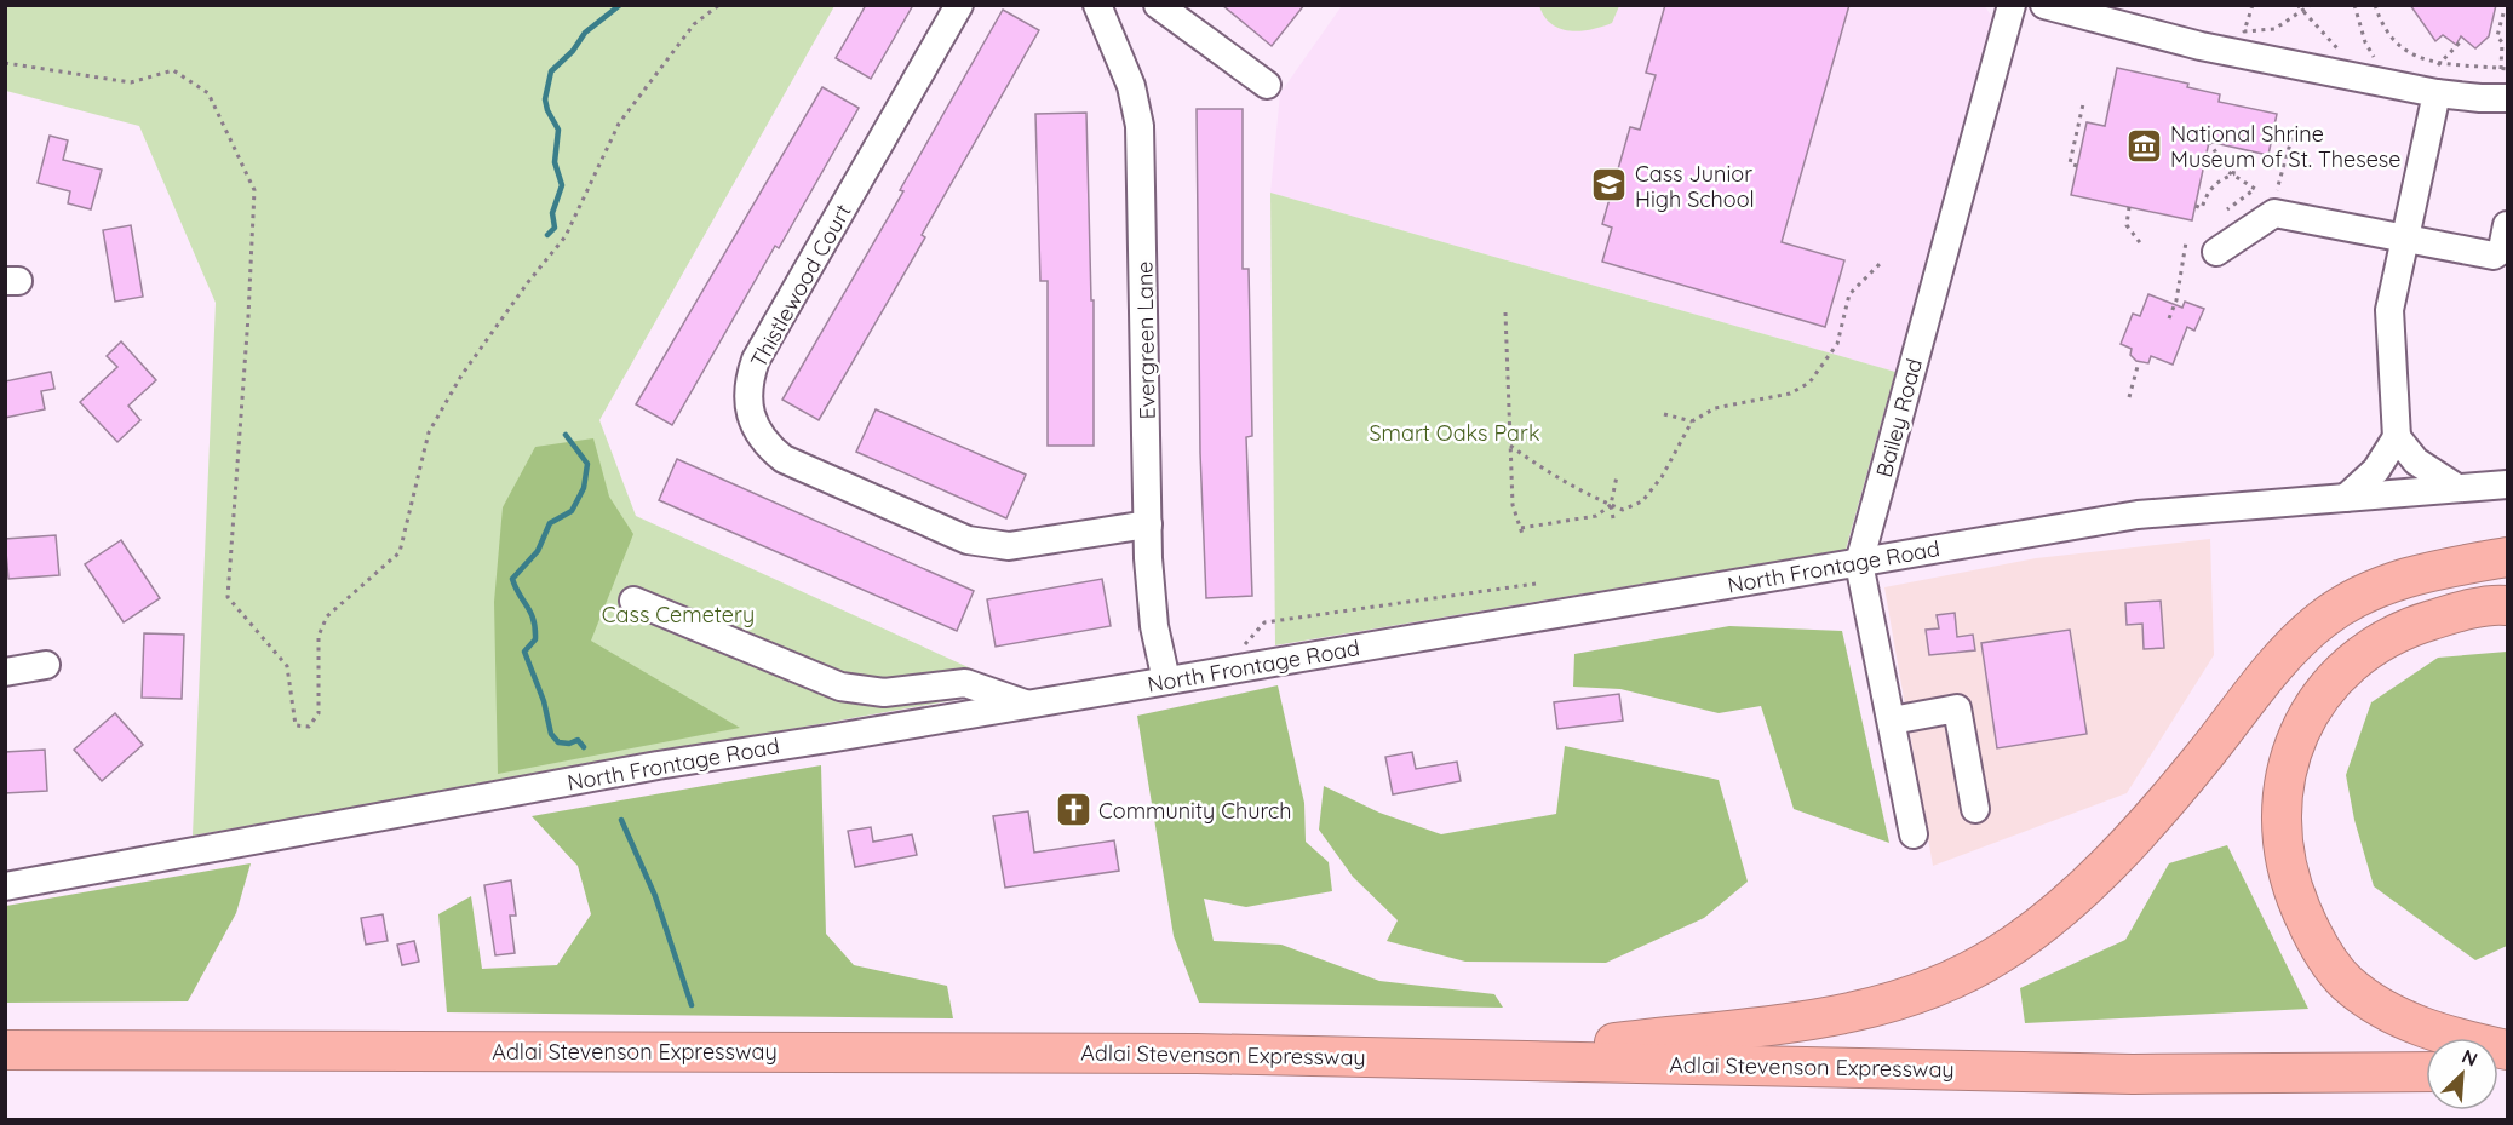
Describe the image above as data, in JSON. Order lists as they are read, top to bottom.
{
  "streets": {
    "highway": ["Adlai Stevenson Expressway"],
    "street": [
      "Thistlewood Court",
      "Evergreen Lane",
      "Bailey Road",
      "North Frontage Road"
    ]
  },
  "crossings": [
    ["Thistlewood Court", "Evergreen Lane"],
    ["Evergreen Lane", "North Frontage Road"],
    ["Bailey Road", "North Frontage Road"]
  ],
  "parks": ["Smart Oaks Park", "Cass Cemetery"],
  "places": {
    "museum": ["National Shrine Museum of St. Thesese"],
    "school or university": ["Cass Junior High School"],
    "church": ["Community Church"]
  },
  "north": "top right"
}
